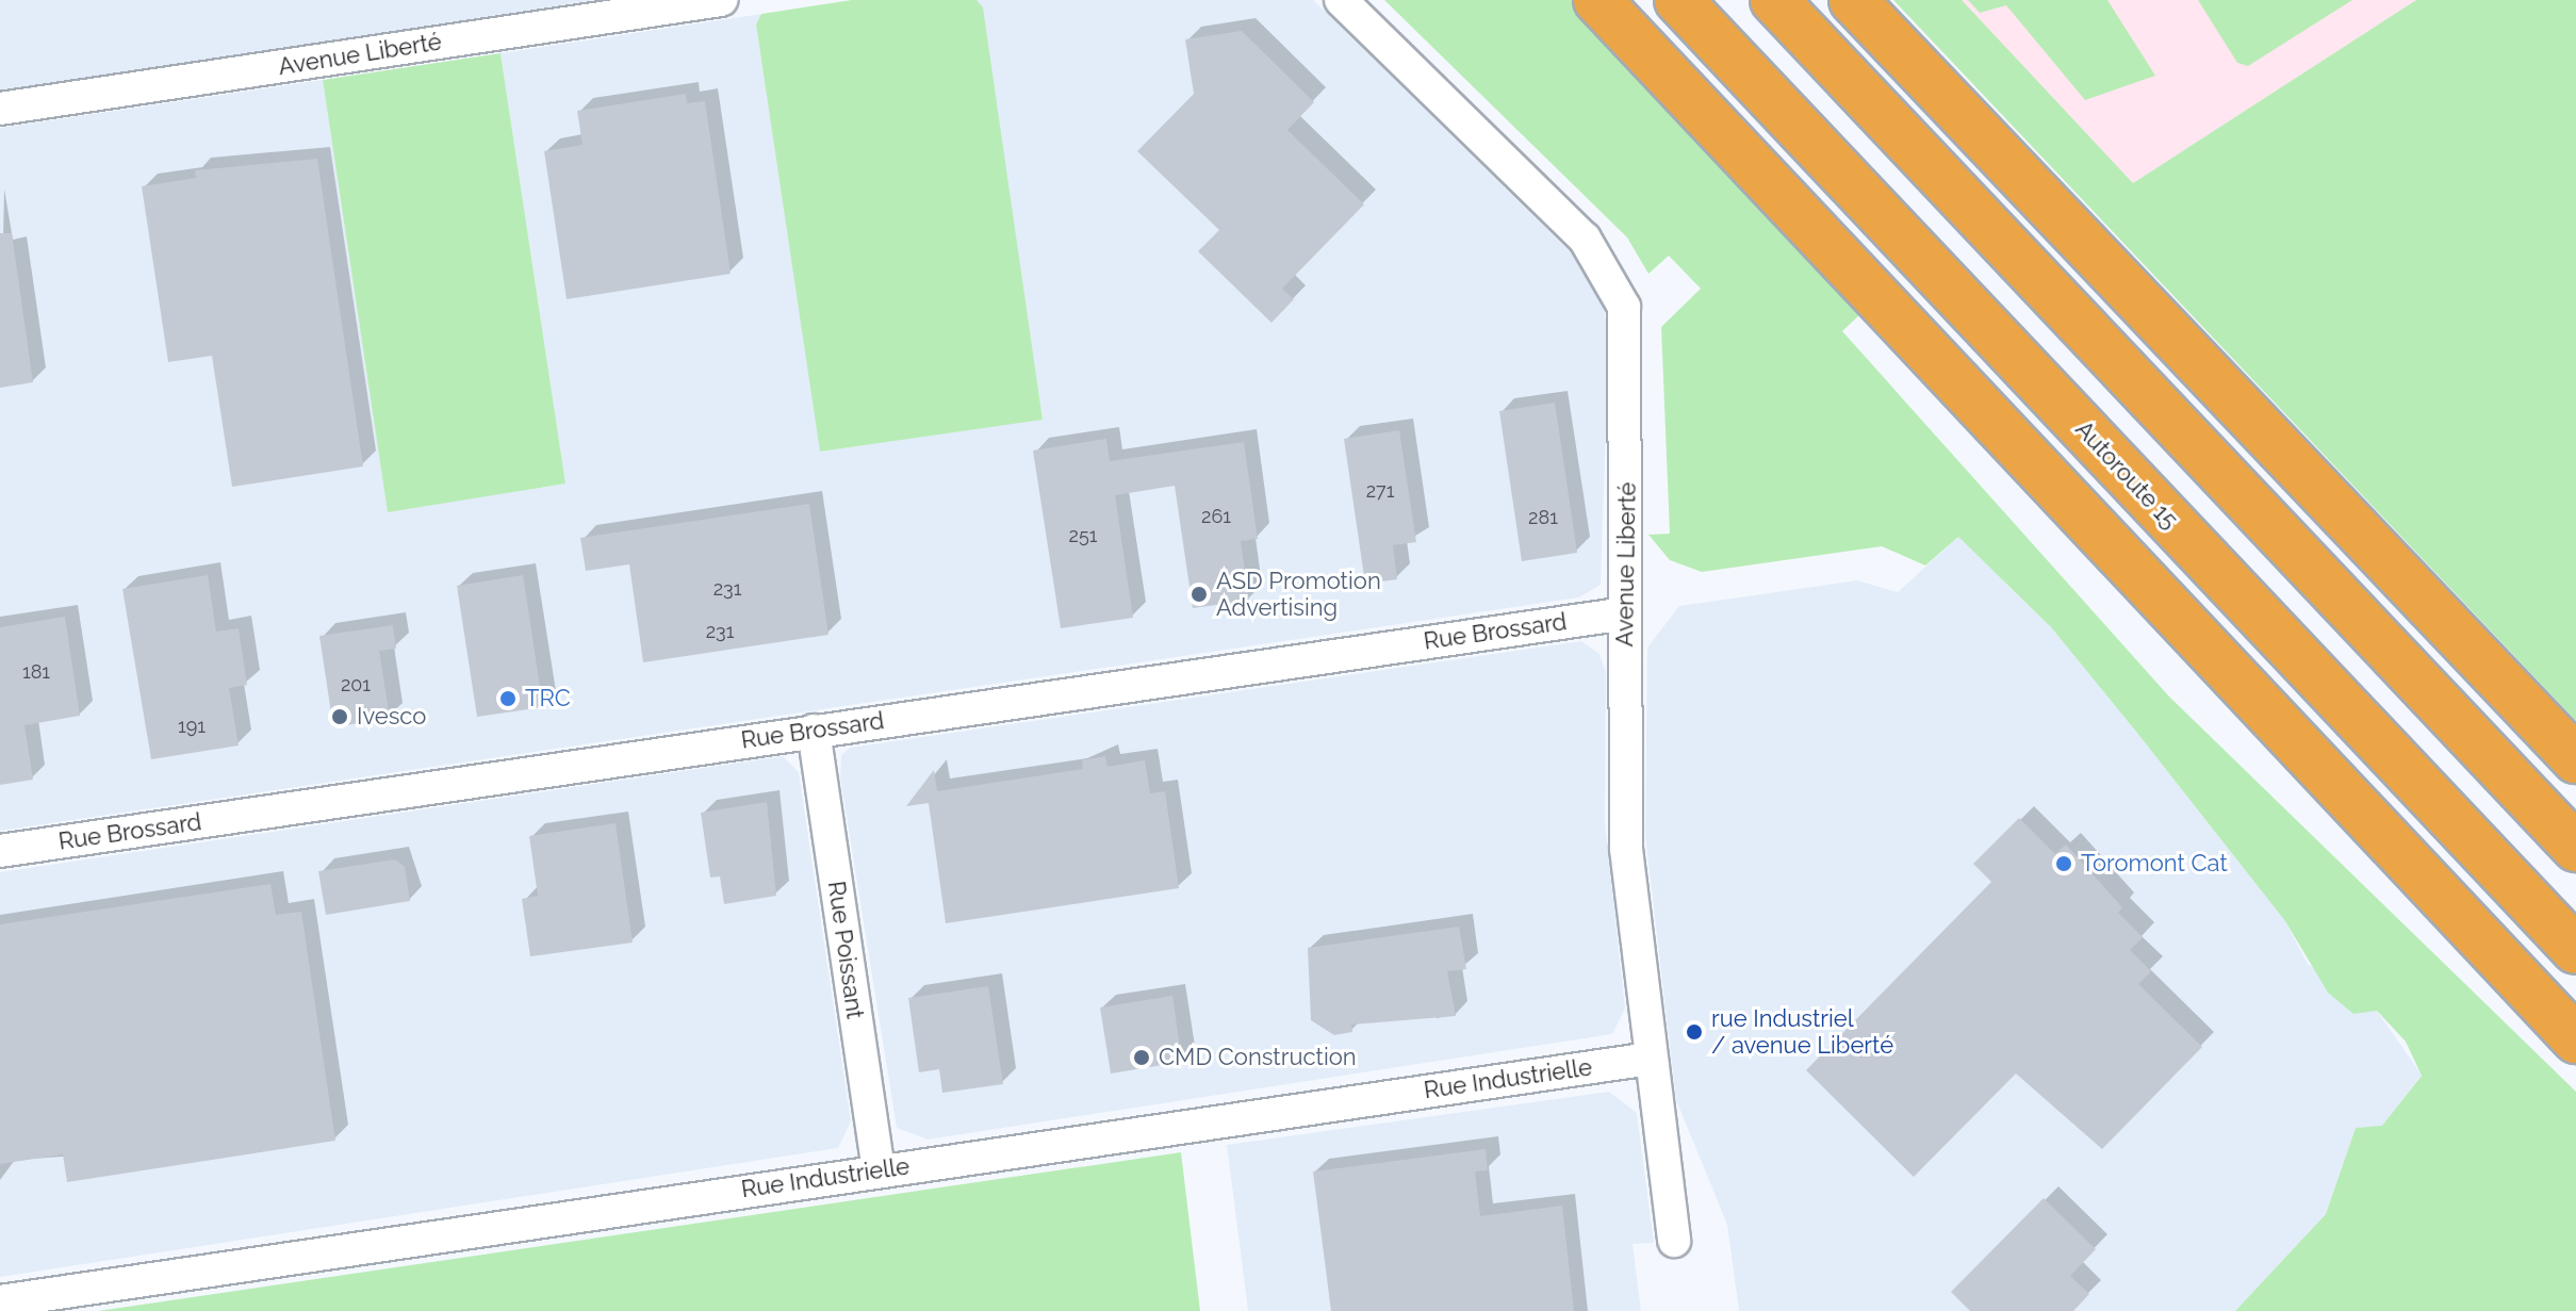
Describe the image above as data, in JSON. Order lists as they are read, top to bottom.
{
  "streets": {
    "highway": ["Autoroute 15"],
    "street": [
      "Avenue Liberté",
      "Rue Brossard",
      "Rue Poissant",
      "Rue Industrielle"
    ]
  },
  "crossings": [
    ["Avenue Liberté", "Rue Brossard"],
    ["Avenue Liberté", "Rue Industrielle"],
    ["Rue Brossard", "Rue Poissant"],
    ["Rue Poissant", "Rue Industrielle"]
  ],
  "places": [
    "ASD Promotion Advertising",
    "TRC",
    "Ivesco",
    "Toromont Cat",
    "rue Industriel / avenue Liberté",
    "CMD Construction"
  ],
  "house_numbers": [
    "271",
    "261",
    "281",
    "251",
    "231",
    "231",
    "181",
    "201",
    "191"
  ]
}
